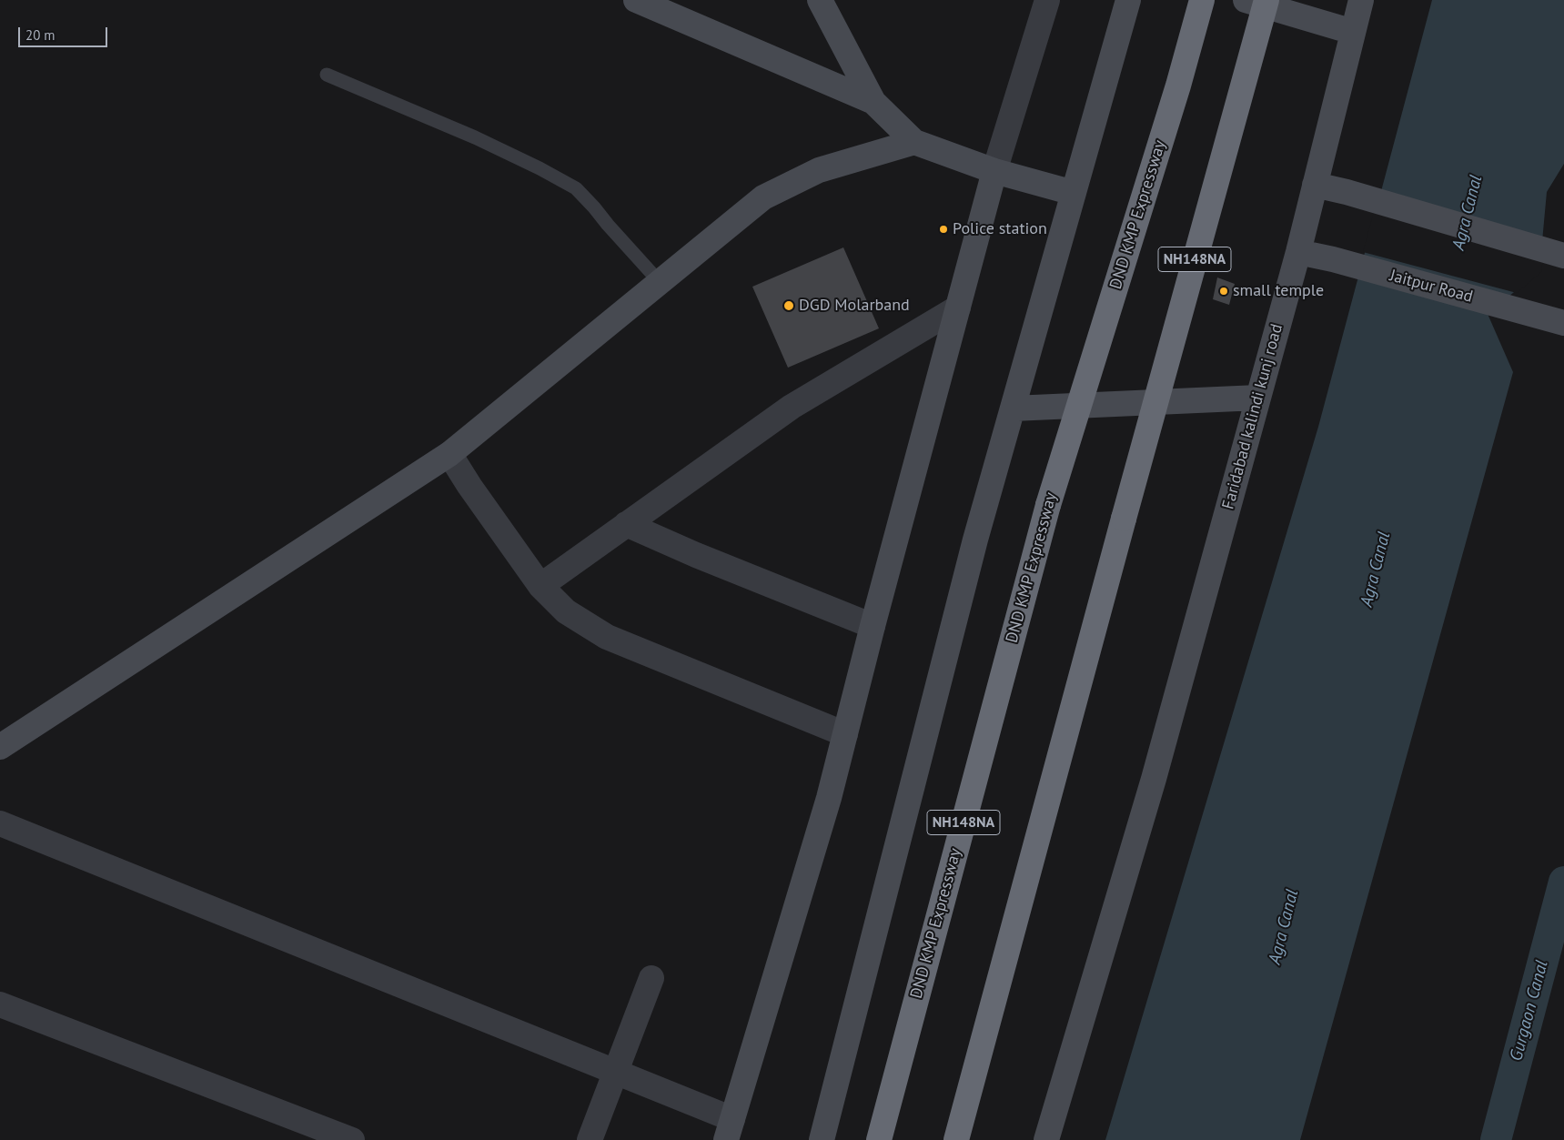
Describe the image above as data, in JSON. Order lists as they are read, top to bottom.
{
  "streets": {
    "highway": ["DND KMP Expressway", "NH148NA"],
    "street": ["Jaitpur Road", "Faridabad kalindi kunj road"]
  },
  "crossings": [
    ["Jaitpur Road", "Faridabad kalindi kunj road"]
  ],
  "water": ["Agra Canal", "Gurgaon Canal"],
  "places": ["Police station", "small temple", "DGD Molarband"],
  "scale_bar": "20 m"
}
